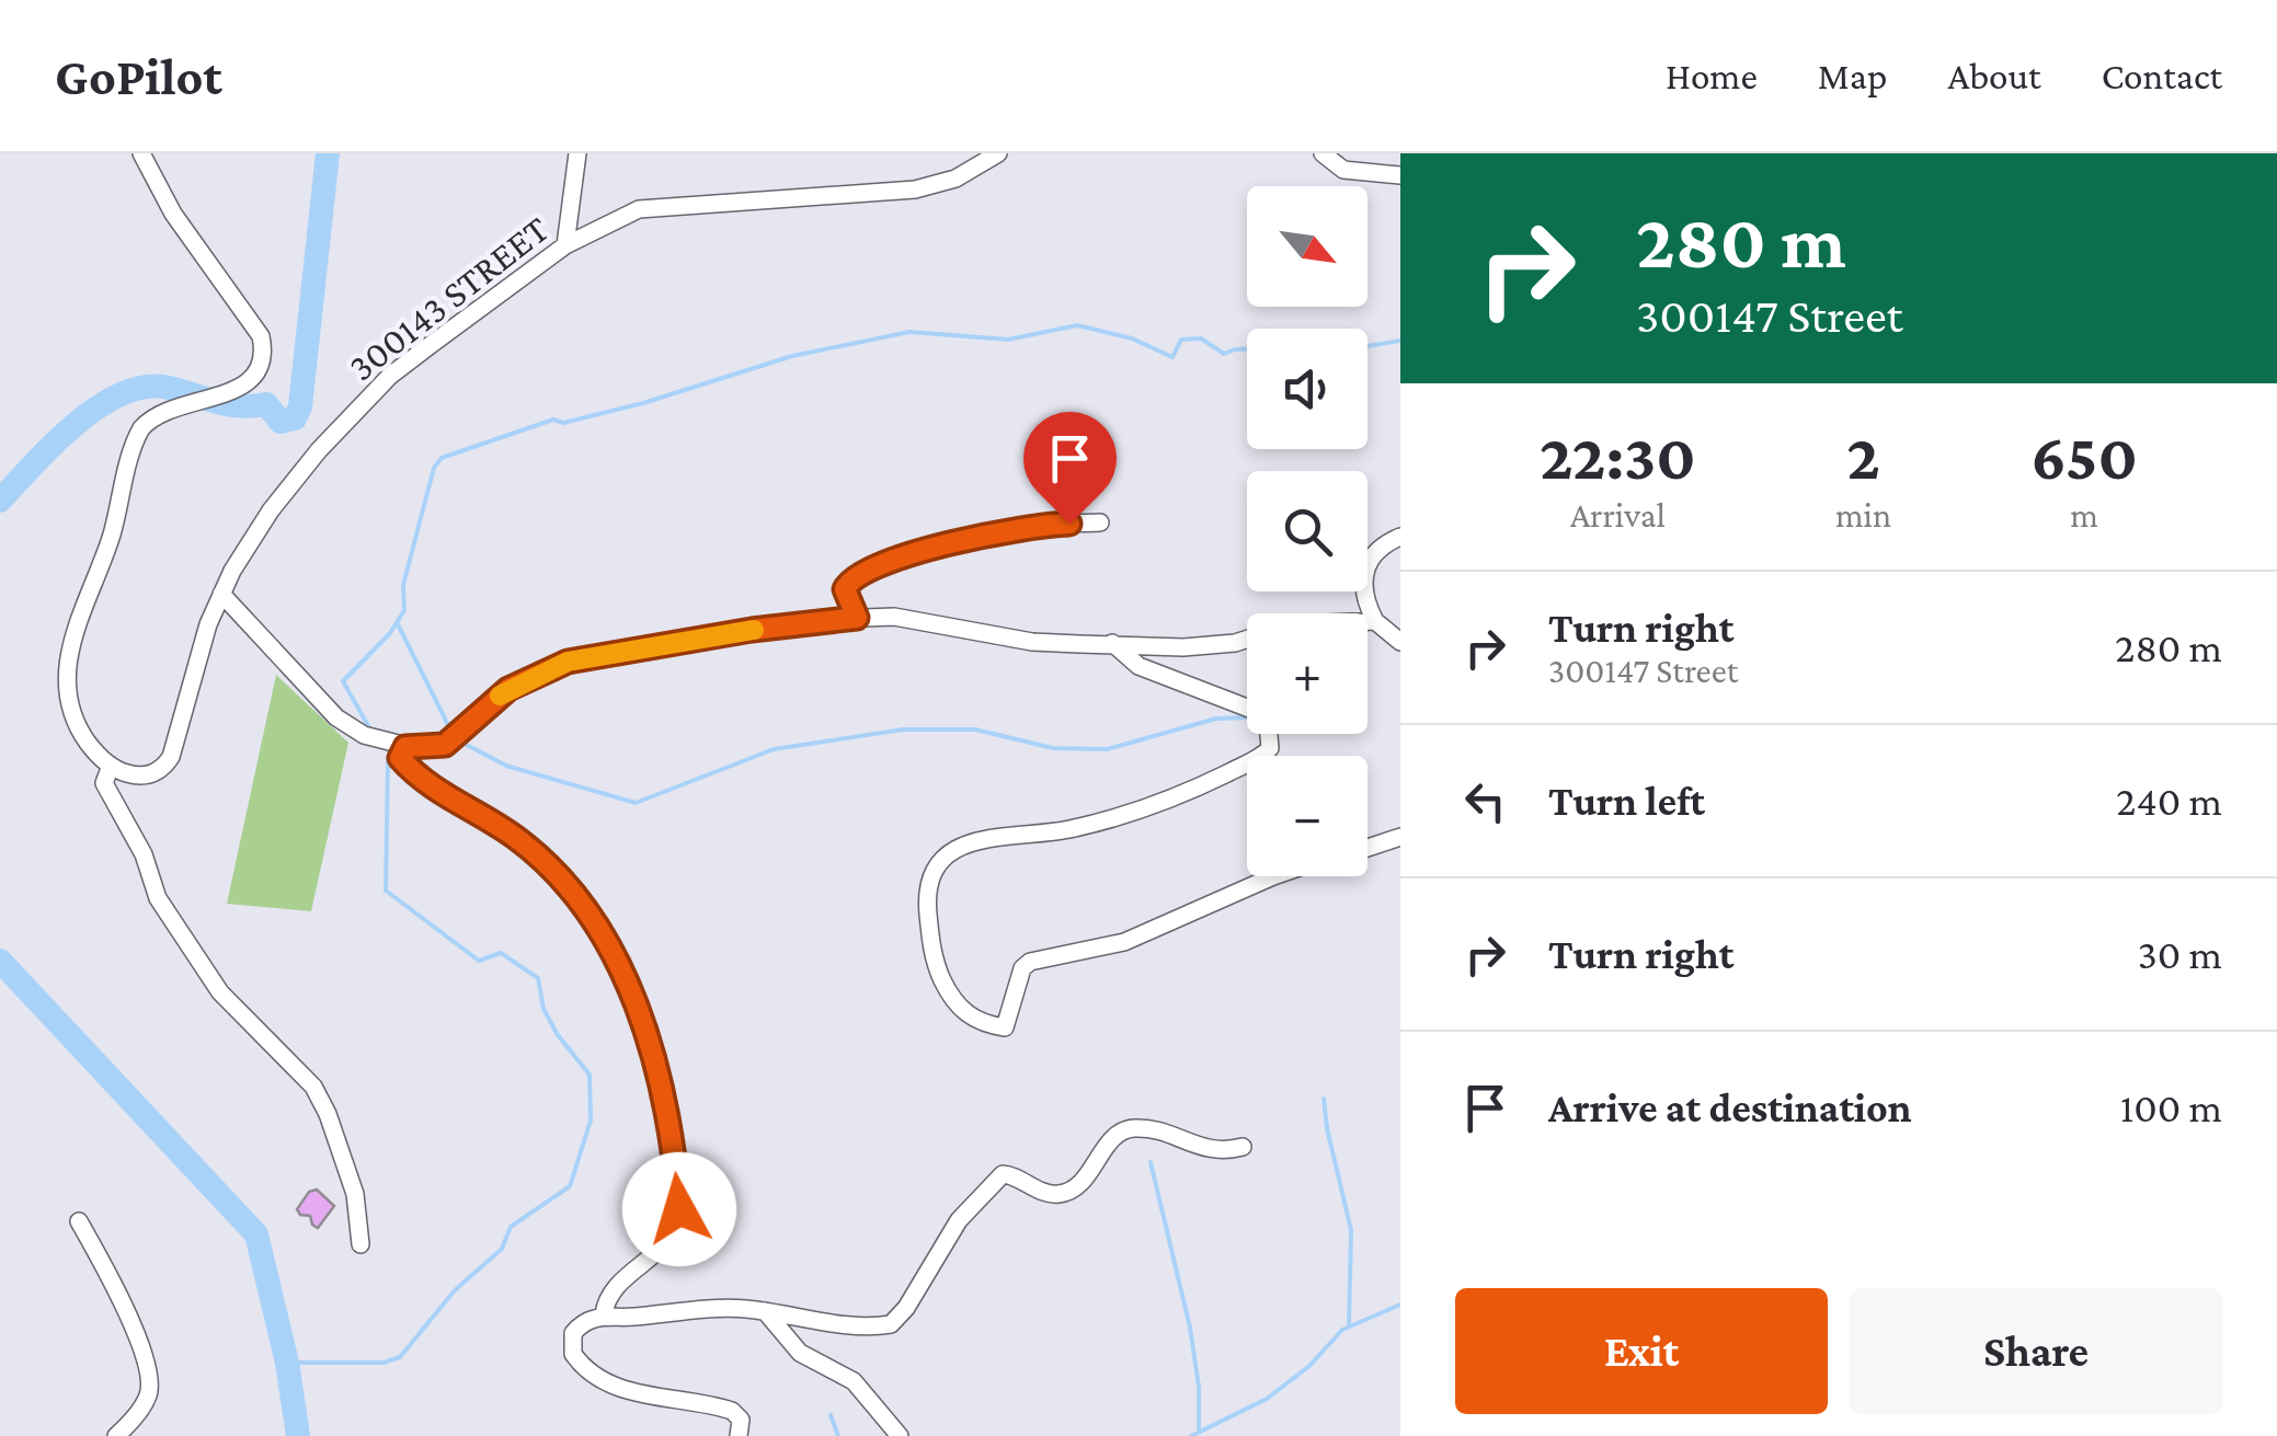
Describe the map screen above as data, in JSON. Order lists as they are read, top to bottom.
{
  "streets": {
    "street": ["300143 STREET"]
  },
  "north": "bottom right",
  "page": {
    "header": "GoPilot",
    "nav": [
      "Home",
      "Map",
      "About",
      "Contact"
    ],
    "turn": ["280 m", "300147 Street"],
    "map_buttons": ["+", "−"],
    "eta": [
      "22:30",
      "Arrival",
      "2",
      "min",
      "650",
      "m"
    ],
    "list": [
      {
        "name": "Turn right",
        "note": "300147 Street",
        "value": "280 m"
      },
      {
        "name": "Turn left",
        "value": "240 m"
      },
      {
        "name": "Turn right",
        "value": "30 m"
      },
      {
        "name": "Arrive at destination",
        "value": "100 m"
      }
    ],
    "buttons": ["Exit", "Share"]
  }
}
